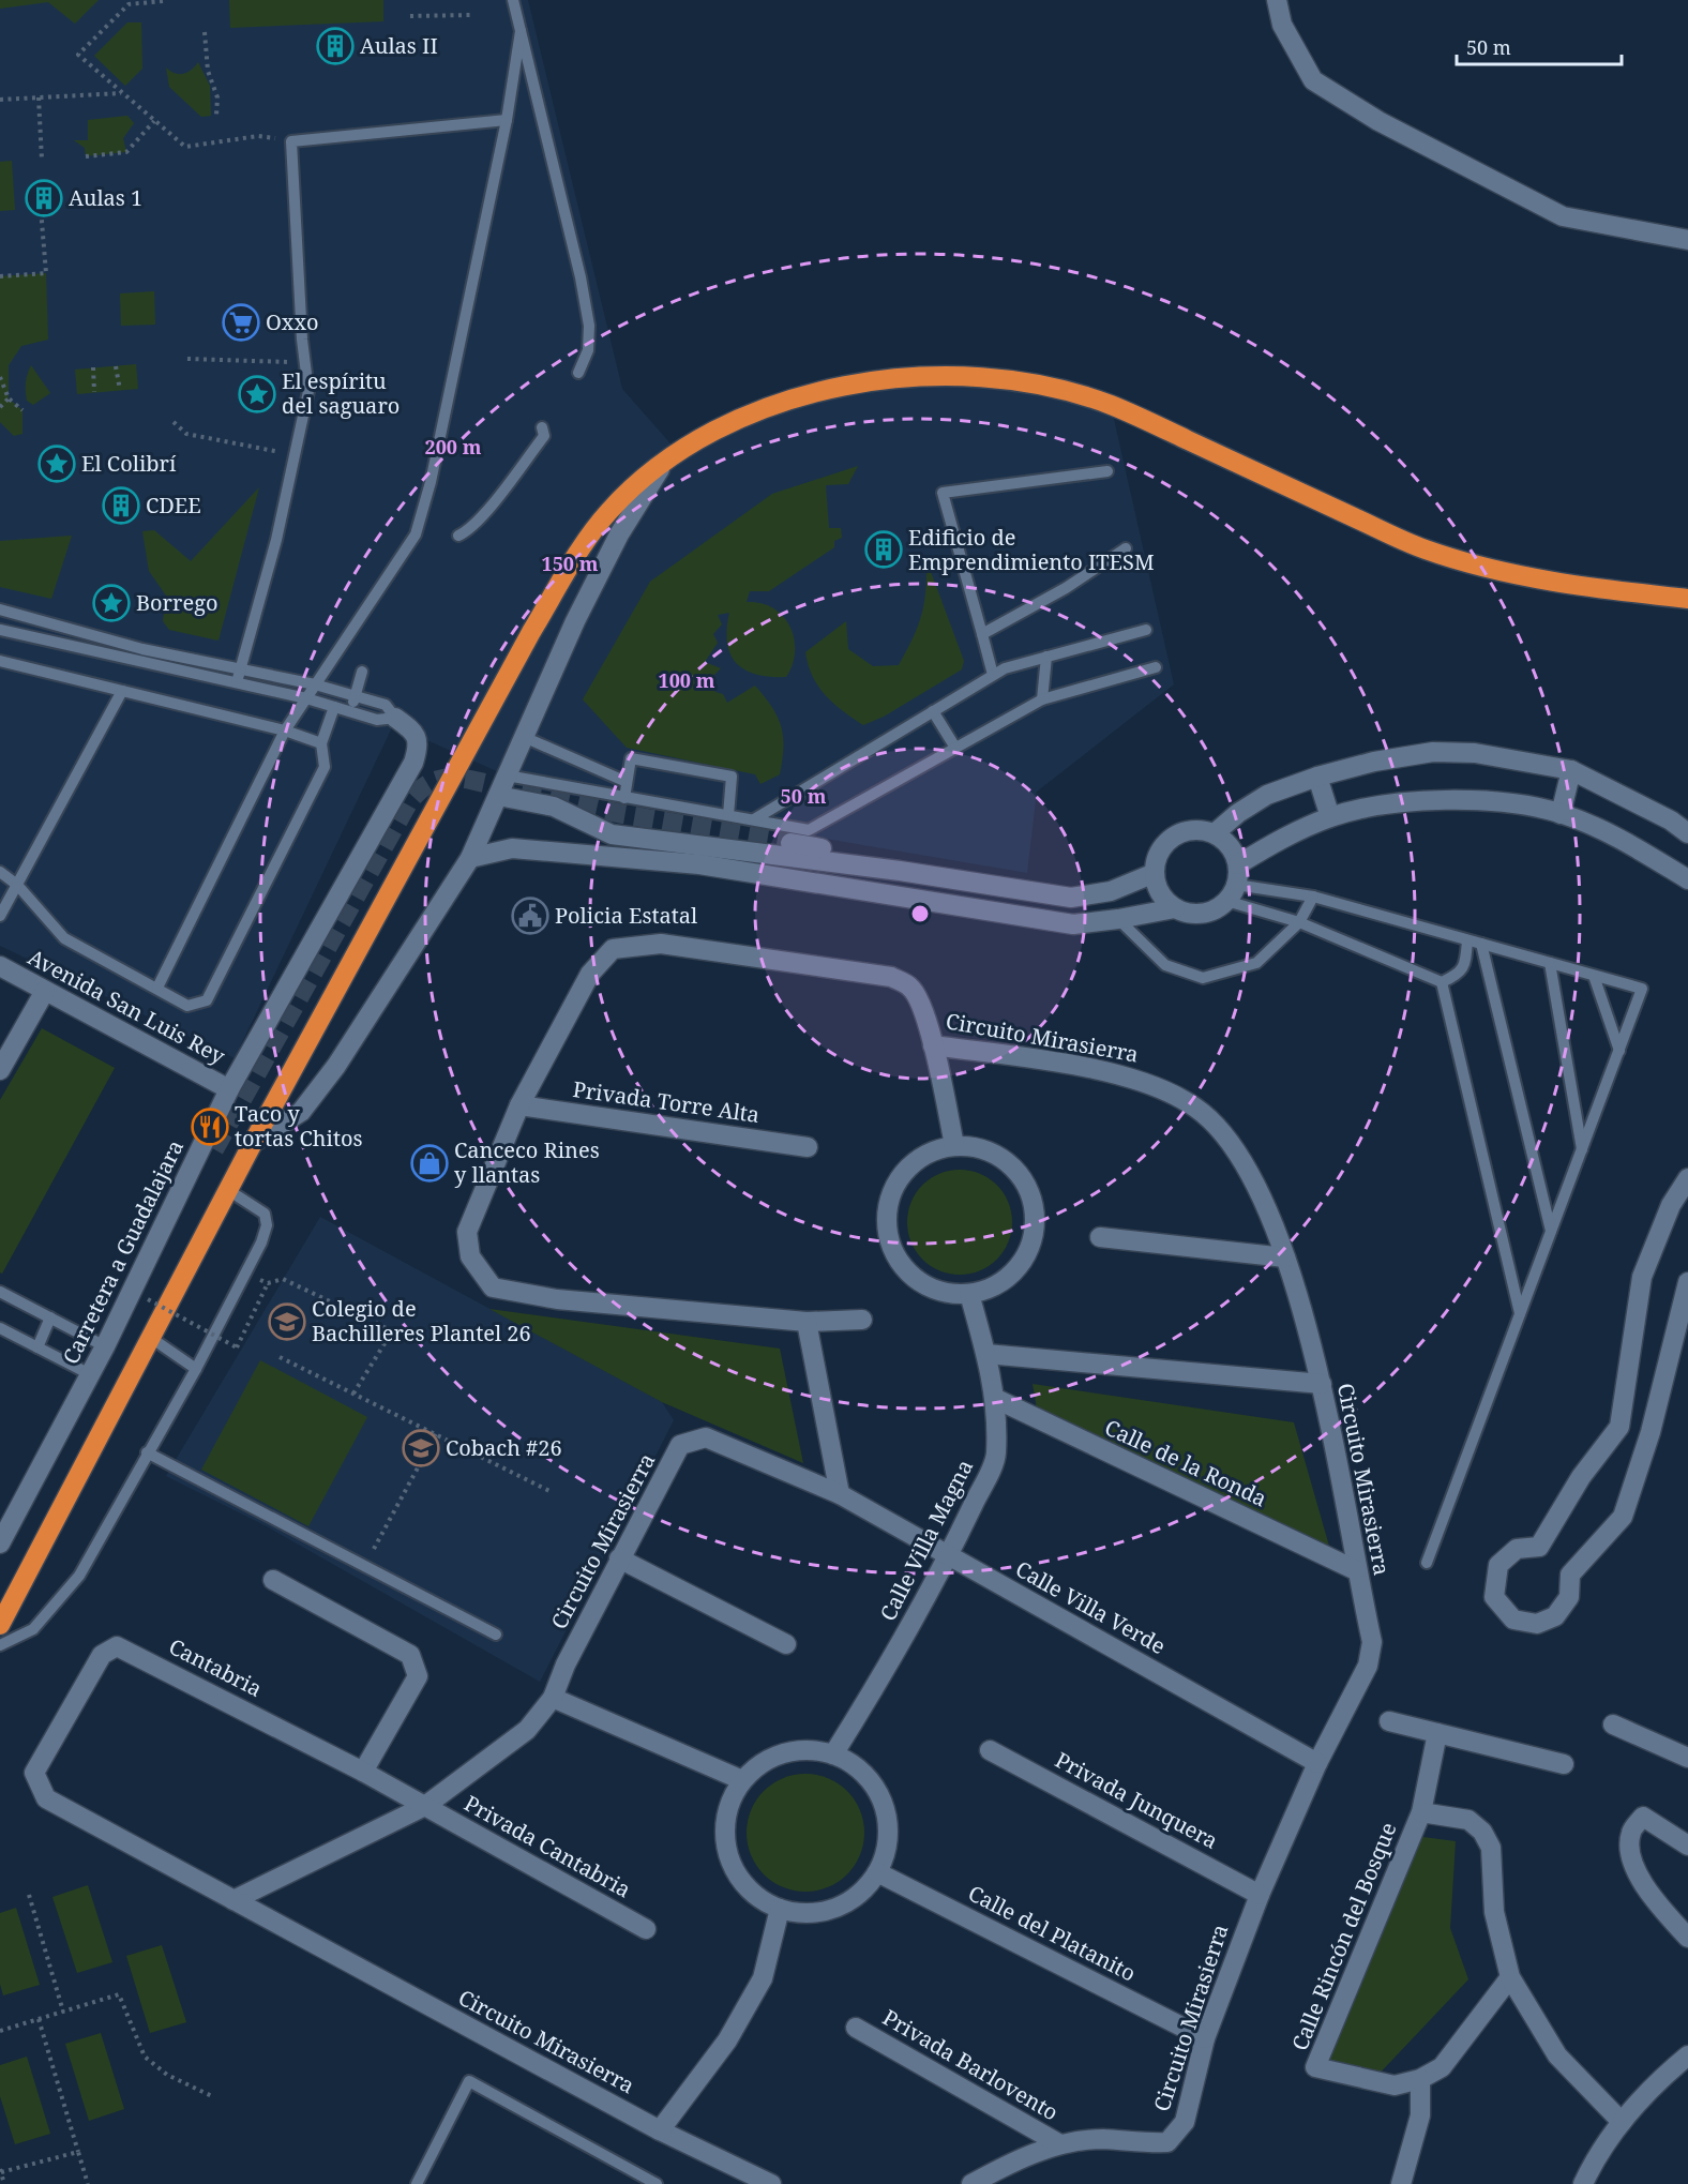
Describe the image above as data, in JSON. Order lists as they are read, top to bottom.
{
  "streets": {
    "street": [
      "Avenida San Luis Rey",
      "Circuito Mirasierra",
      "Privada Torre Alta",
      "Carretera a Guadalajara",
      "Calle de la Ronda",
      "Calle Villa Magna",
      "Calle Villa Verde",
      "Cantabria",
      "Privada Junquera",
      "Privada Cantabria",
      "Calle del Platanito",
      "Calle Rincón del Bosque",
      "Privada Barlovento"
    ]
  },
  "crossings": [
    ["Avenida San Luis Rey", "Carretera a Guadalajara"],
    ["Circuito Mirasierra", "Privada Torre Alta"],
    ["Circuito Mirasierra", "Calle de la Ronda"],
    ["Circuito Mirasierra", "Calle Villa Verde"],
    ["Circuito Mirasierra", "Cantabria"],
    ["Circuito Mirasierra", "Privada Junquera"],
    ["Circuito Mirasierra", "Privada Cantabria"],
    ["Circuito Mirasierra", "Calle del Platanito"],
    ["Circuito Mirasierra", "Privada Barlovento"],
    ["Calle de la Ronda", "Calle Villa Magna"],
    ["Calle Villa Magna", "Calle Villa Verde"],
    ["Calle Villa Magna", "Calle del Platanito"],
    ["Cantabria", "Privada Cantabria"]
  ],
  "places": {
    "building": [
      "Aulas II",
      "Aulas 1",
      "CDEE",
      "Edificio de Emprendimiento ITESM"
    ],
    "supermarket": ["Oxxo"],
    "place": ["El espíritu del saguaro", "El Colibrí", "Borrego"],
    "public building": ["Policia Estatal"],
    "restaurant": ["Taco y tortas Chitos"],
    "shop": ["Canceco Rines y llantas"],
    "school or university": ["Colegio de Bachilleres Plantel 26", "Cobach #26"]
  },
  "scale_bar": "50 m",
  "rings": [
    "200 m",
    "150 m",
    "100 m",
    "50 m"
  ]
}
